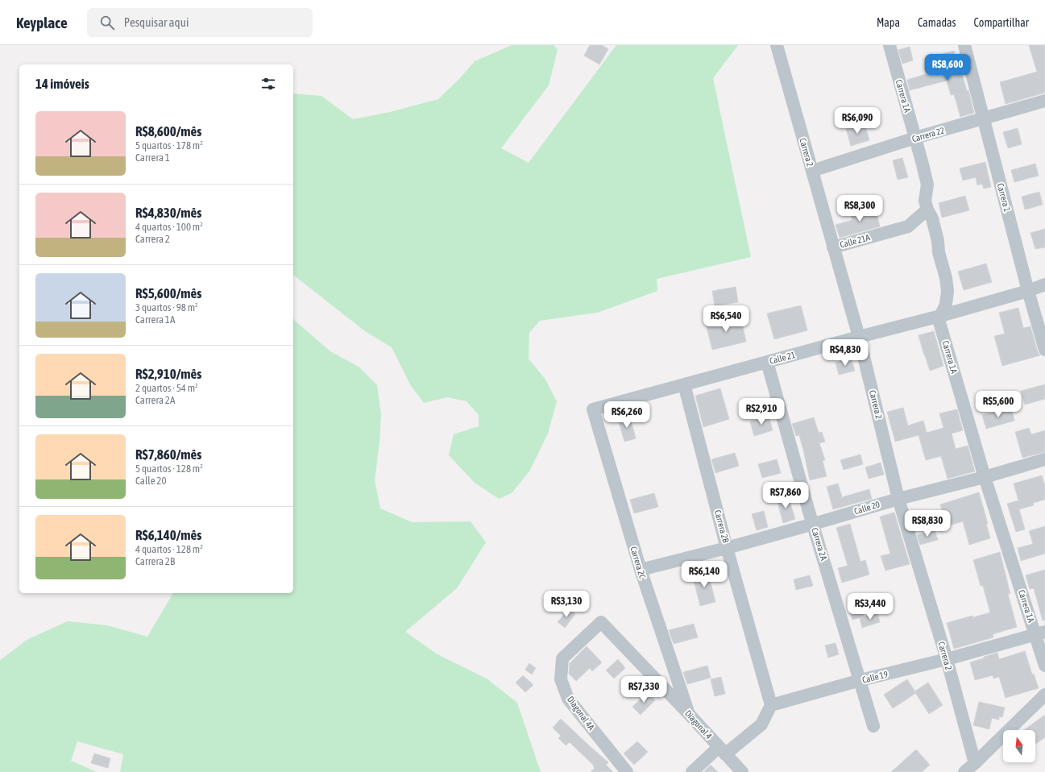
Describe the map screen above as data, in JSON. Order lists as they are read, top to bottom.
{
  "streets": {
    "street": [
      "Carrera 1A",
      "Carrera 22",
      "Carrera 2",
      "Carrera 1",
      "Calle 21A",
      "Calle 21",
      "Calle 20",
      "Carrera 2B",
      "Carrera 2A",
      "Carrera 2C",
      "Calle 19",
      "Diagonal 4A",
      "Diagonal 4"
    ]
  },
  "crossings": [
    ["Carrera 1A", "Carrera 22"],
    ["Carrera 1A", "Calle 21A"],
    ["Carrera 1A", "Calle 21"],
    ["Carrera 1A", "Calle 20"],
    ["Carrera 1A", "Calle 19"],
    ["Carrera 22", "Carrera 2"],
    ["Carrera 22", "Carrera 1"],
    ["Carrera 2", "Calle 21A"],
    ["Carrera 2", "Calle 21"],
    ["Carrera 2", "Calle 20"],
    ["Carrera 2", "Calle 19"],
    ["Carrera 1", "Calle 21"],
    ["Calle 21", "Carrera 2B"],
    ["Calle 21", "Carrera 2A"],
    ["Calle 21", "Carrera 2C"],
    ["Calle 20", "Carrera 2B"],
    ["Calle 20", "Carrera 2A"],
    ["Calle 20", "Carrera 2C"],
    ["Carrera 2B", "Calle 19"],
    ["Carrera 2A", "Calle 19"],
    ["Carrera 2C", "Diagonal 4"],
    ["Diagonal 4A", "Diagonal 4"]
  ],
  "north": "top",
  "page": {
    "header": "Keyplace",
    "search": "Pesquisar aqui",
    "nav": ["Mapa", "Camadas", "Compartilhar"],
    "price": [
      "R$8,600",
      "R$6,090",
      "R$8,300",
      "R$6,540",
      "R$4,830",
      "R$5,600",
      "R$2,910",
      "R$6,260",
      "R$7,860",
      "R$8,830",
      "R$6,140",
      "R$3,130",
      "R$3,440",
      "R$7,330"
    ],
    "heading": "14 imóveis",
    "list": [
      {
        "name": "R$8,600/mês",
        "note": "5 quartos · 178 m² · Carrera 1"
      },
      {
        "name": "R$4,830/mês",
        "note": "4 quartos · 100 m² · Carrera 2"
      },
      {
        "name": "R$5,600/mês",
        "note": "3 quartos · 98 m² · Carrera 1A"
      },
      {
        "name": "R$2,910/mês",
        "note": "2 quartos · 54 m² · Carrera 2A"
      },
      {
        "name": "R$7,860/mês",
        "note": "5 quartos · 128 m² · Calle 20"
      },
      {
        "name": "R$6,140/mês",
        "note": "4 quartos · 128 m² · Carrera 2B"
      }
    ]
  }
}
